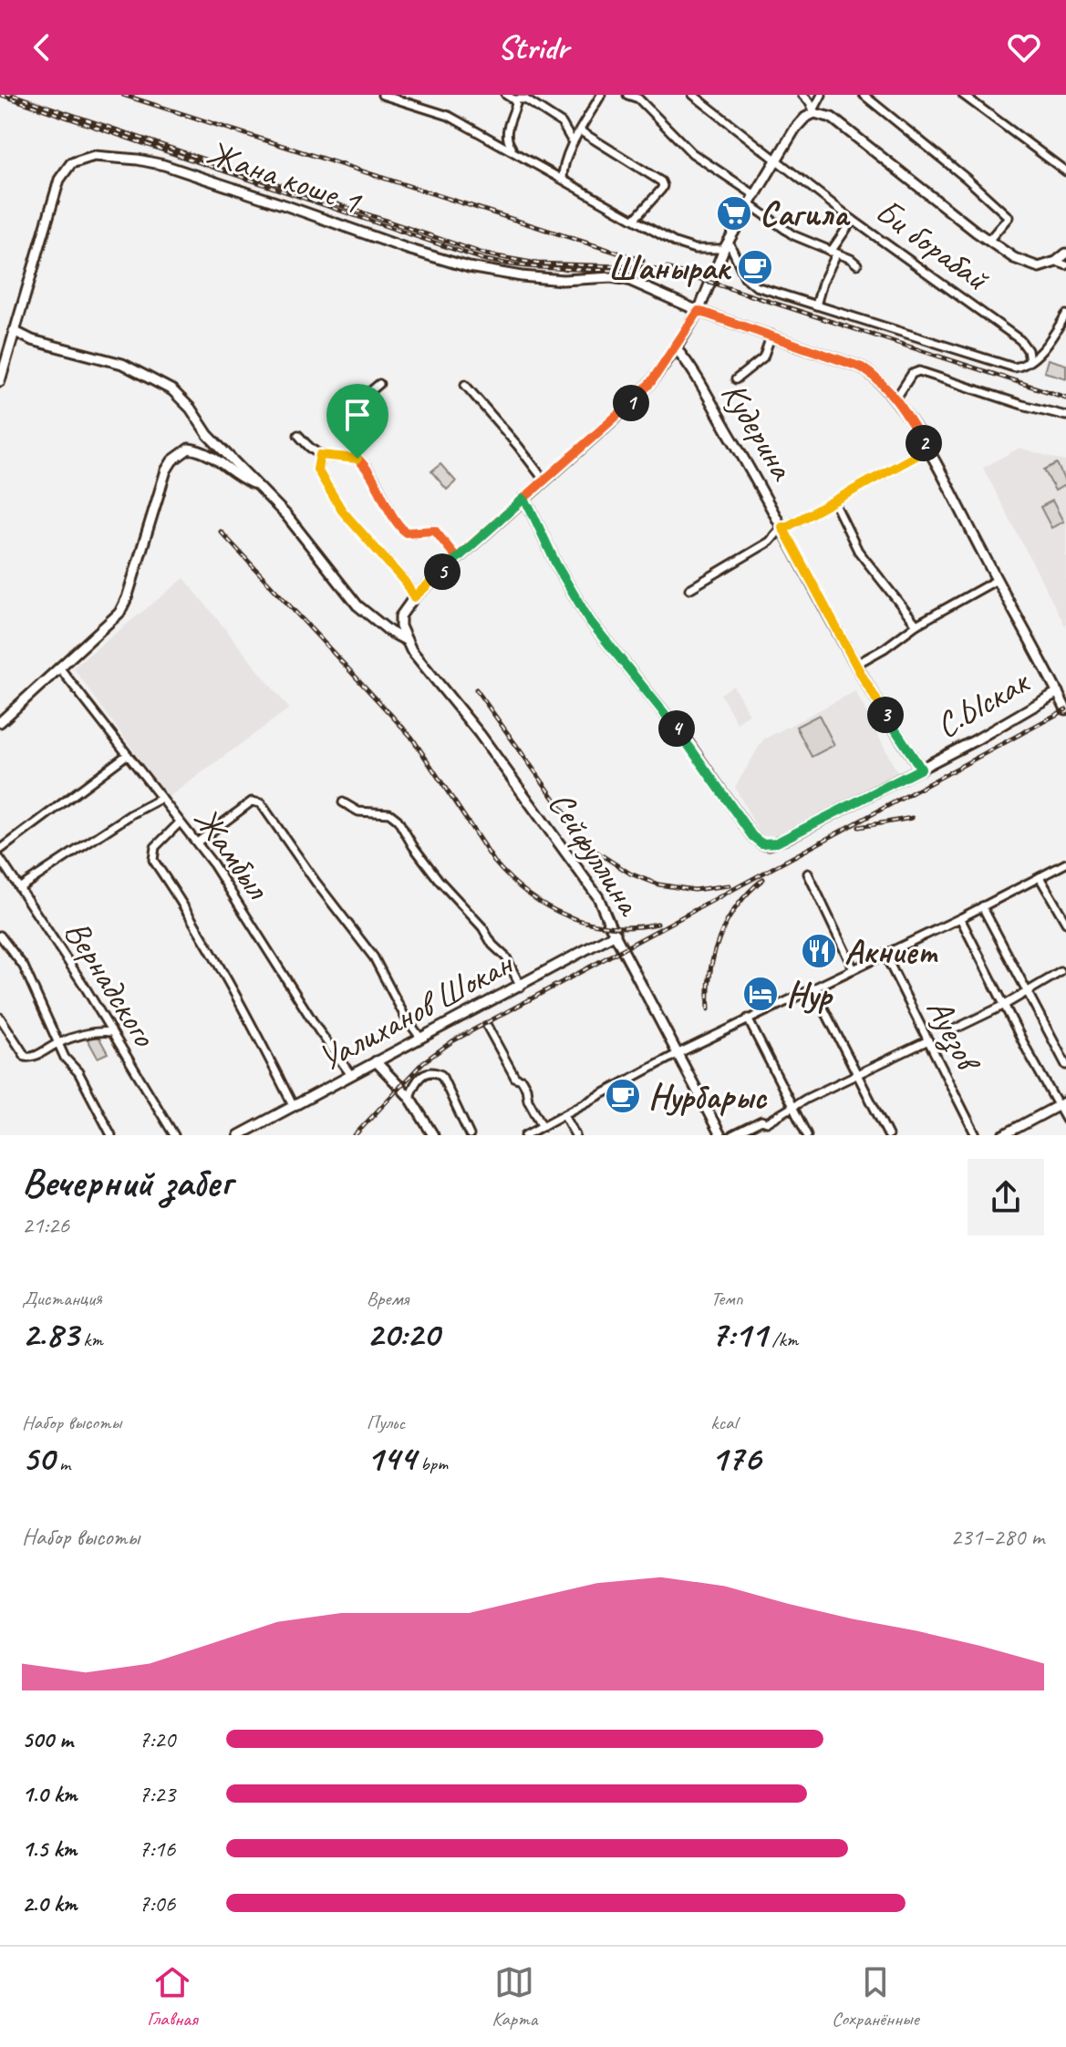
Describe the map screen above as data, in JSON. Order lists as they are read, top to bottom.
{
  "streets": {
    "street": [
      "Жана коше 1",
      "Би борабай",
      "Кудерина",
      "С.Ыскак",
      "Жамбыл",
      "Сейфуллина",
      "Вернадского",
      "Уалиханов Шокан",
      "Ауезов"
    ]
  },
  "crossings": [
    ["Жана коше 1", "С.Ыскак"],
    ["Кудерина", "С.Ыскак"],
    ["Жамбыл", "Уалиханов Шокан"],
    ["Сейфуллина", "Уалиханов Шокан"]
  ],
  "places": {
    "supermarket": ["Сагила"],
    "cafe": ["Шанырак", "Нурбарыс"],
    "restaurant": ["Акниет"],
    "hotel": ["Нур"]
  },
  "page": {
    "header": "Stridr",
    "pins": [
      "1",
      "2",
      "5",
      "3",
      "4"
    ],
    "heading": ["Вечерний забег", "21:26"],
    "stats": [
      ["Дистанция", "2.83 km"],
      ["Время", "20:20"],
      ["Темп", "7:11 /km"],
      ["Набор высоты", "50 m"],
      ["Пульс", "144 bpm"],
      ["kcal", "176"]
    ],
    "chart": ["Набор высоты", "231–280 m"],
    "list": [
      {
        "name": "500 m",
        "note": "7:20"
      },
      {
        "name": "1.0 km",
        "note": "7:23"
      },
      {
        "name": "1.5 km",
        "note": "7:16"
      },
      {
        "name": "2.0 km",
        "note": "7:06"
      }
    ],
    "tabs": ["Главная", "Карта", "Сохранённые"]
  }
}
